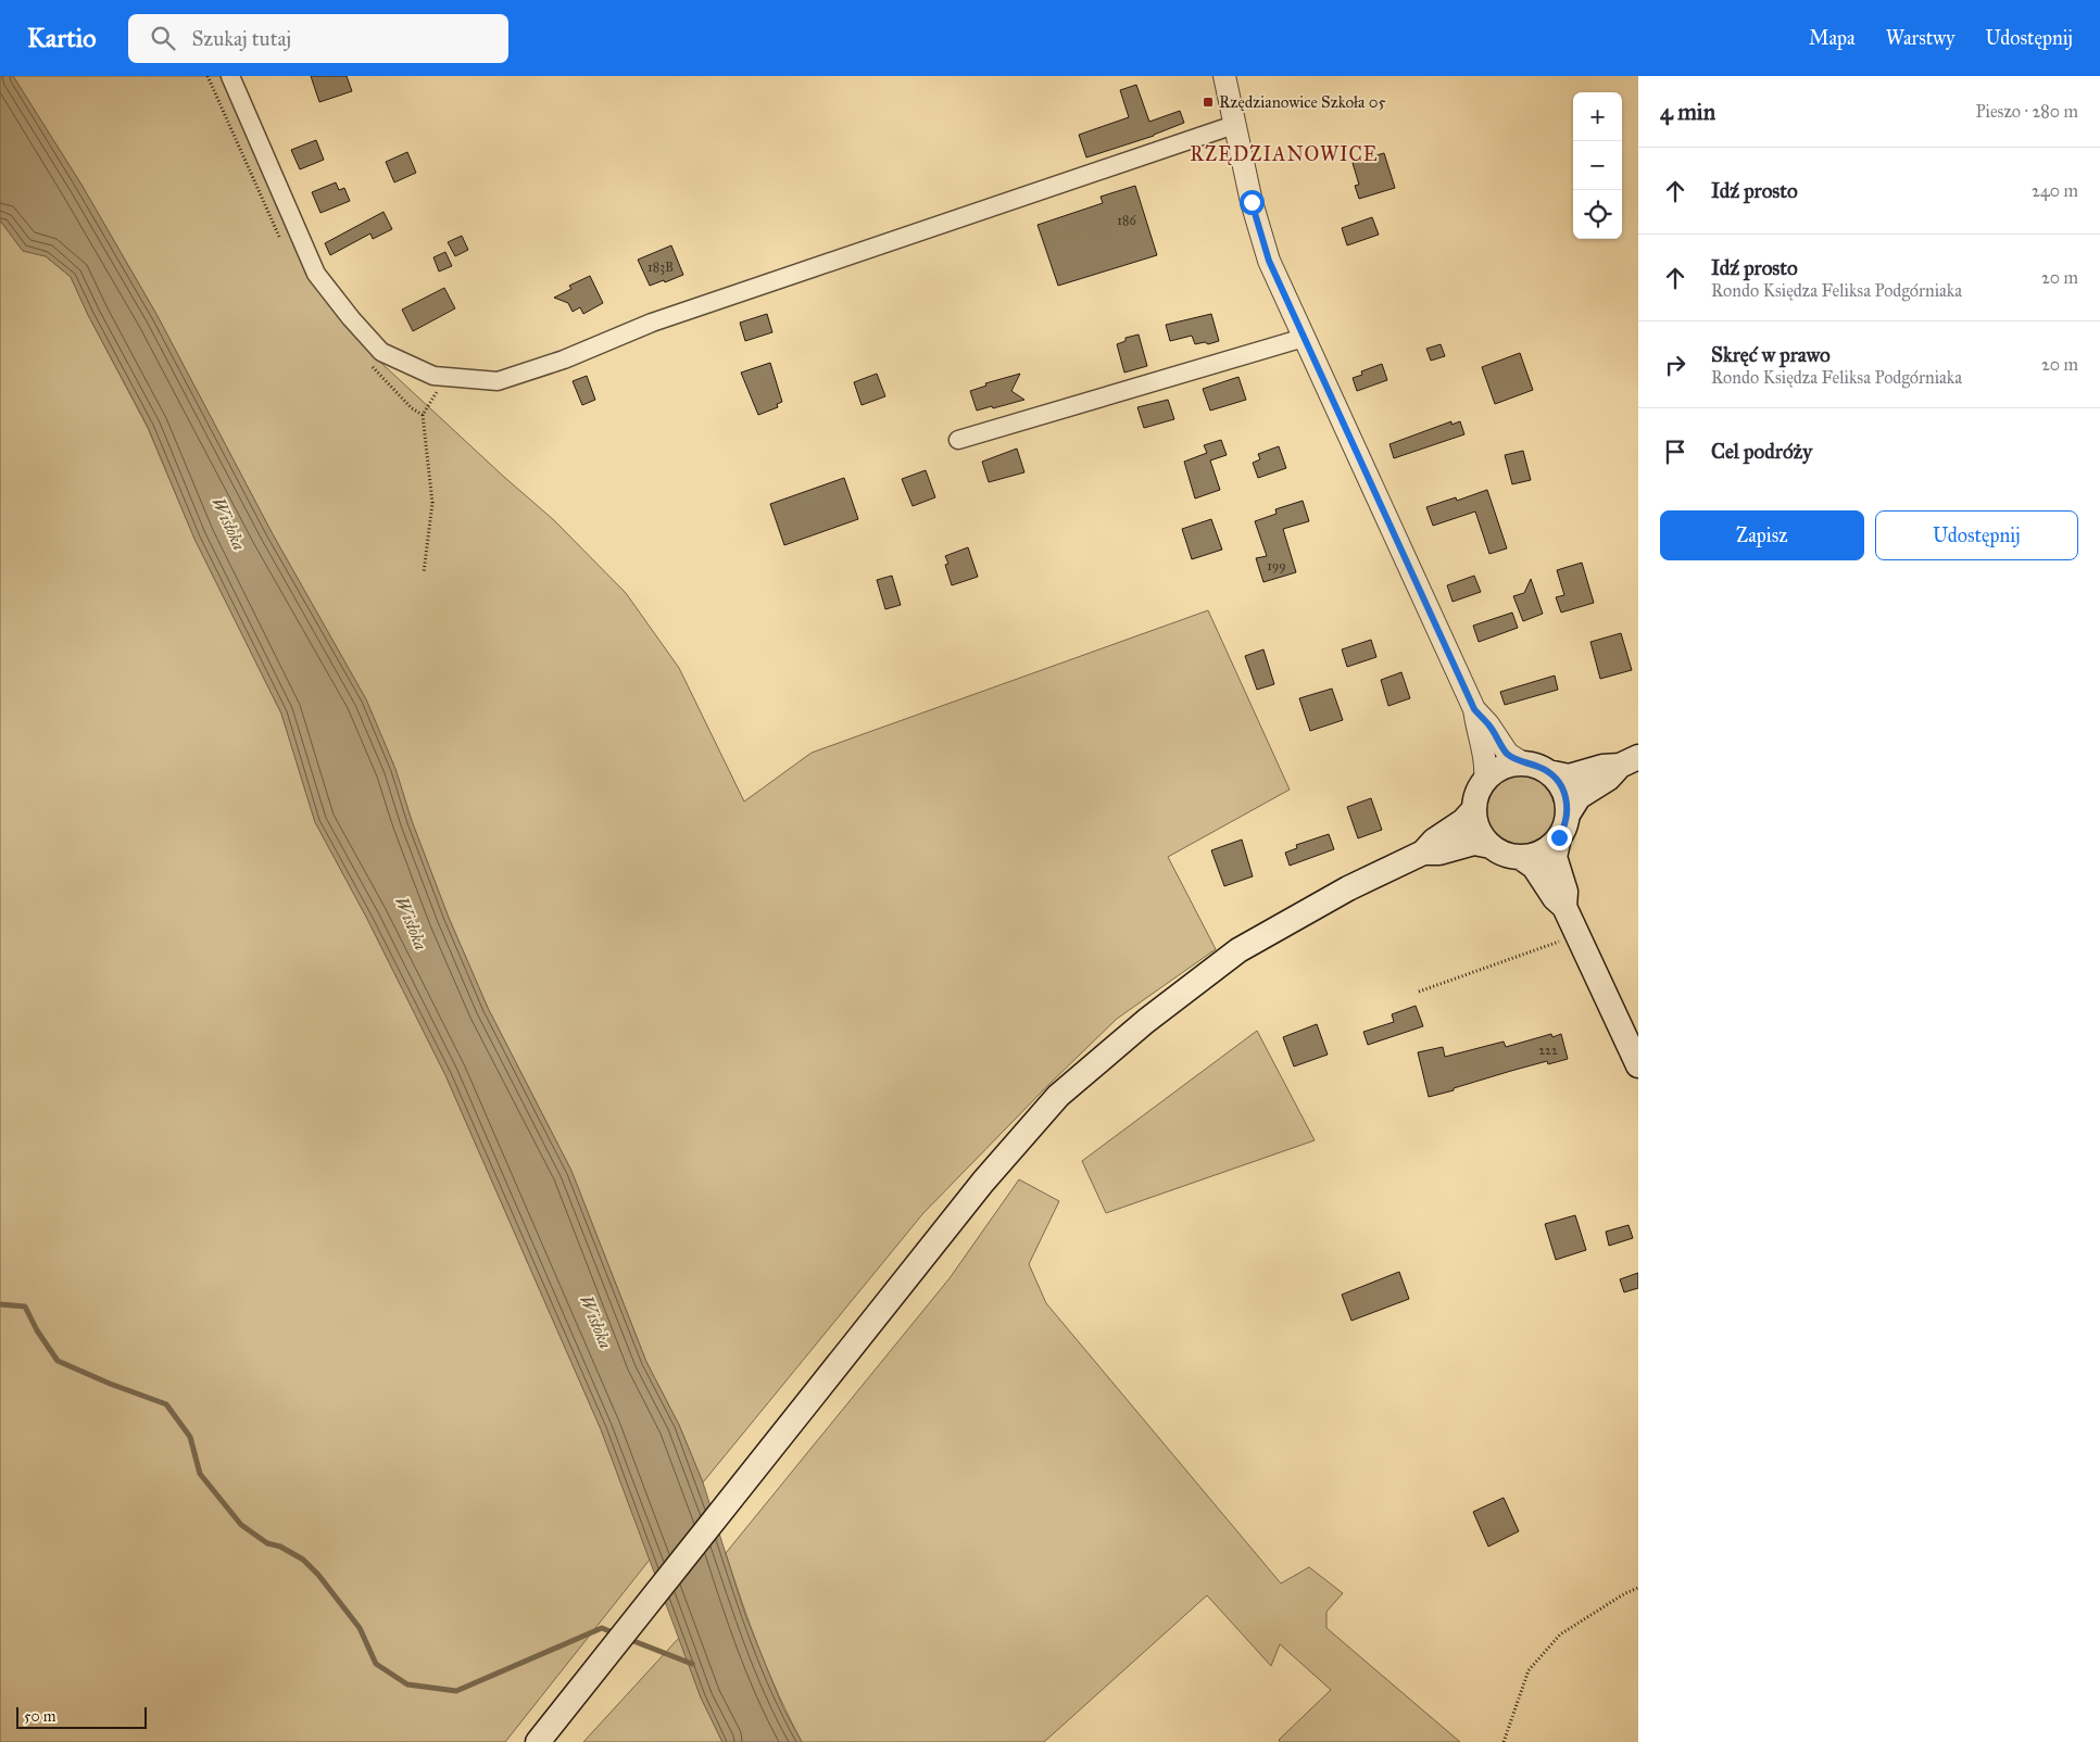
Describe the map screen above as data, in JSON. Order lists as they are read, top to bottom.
{
  "districts": ["RZĘDZIANOWICE"],
  "water": ["Wisłoka"],
  "places": {
    "transit": ["Rzędzianowice Szkoła 05"]
  },
  "house_numbers": [
    "186",
    "183B",
    "199",
    "222"
  ],
  "scale_bar": "50 m",
  "page": {
    "header": "Kartio",
    "search": "Szukaj tutaj",
    "nav": ["Mapa", "Warstwy", "Udostępnij"],
    "heading": ["4 min", "Pieszo · 280 m"],
    "map_buttons": ["+", "−"],
    "list": [
      ["Idź prosto", "240 m"],
      ["Idź prosto", "Rondo Księdza Feliksa Podgórniaka", "20 m"],
      ["Skręć w prawo", "Rondo Księdza Feliksa Podgórniaka", "20 m"],
      "Cel podróży"
    ],
    "buttons": ["Zapisz", "Udostępnij"],
    "scale": "50 m"
  }
}
